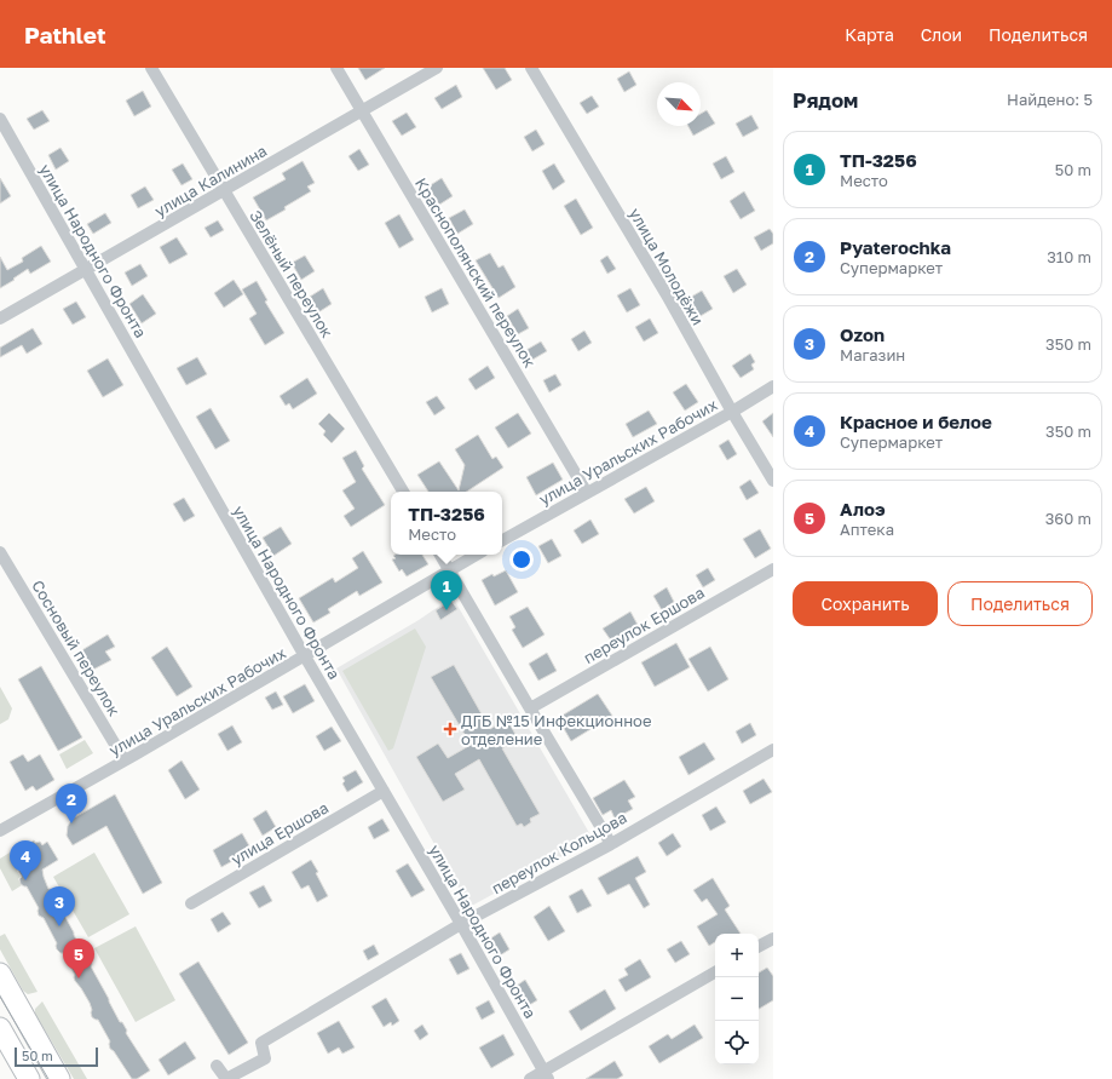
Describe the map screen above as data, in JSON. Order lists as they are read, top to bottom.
{
  "streets": {
    "street": [
      "улица Калинина",
      "улица Народного Фронта",
      "улица Молодёжи",
      "Краснополянский переулок",
      "Зелёный переулок",
      "улица Уральских Рабочих",
      "переулок Ершова",
      "Сосновый переулок",
      "улица Ершова",
      "переулок Кольцова"
    ]
  },
  "crossings": [
    ["улица Калинина", "улица Народного Фронта"],
    ["улица Калинина", "Краснополянский переулок"],
    ["улица Калинина", "Зелёный переулок"],
    ["улица Народного Фронта", "улица Уральских Рабочих"],
    ["улица Народного Фронта", "улица Ершова"],
    ["улица Народного Фронта", "переулок Кольцова"],
    ["улица Молодёжи", "улица Уральских Рабочих"],
    ["Краснополянский переулок", "улица Уральских Рабочих"],
    ["улица Уральских Рабочих", "Сосновый переулок"]
  ],
  "places": {
    "health": ["ДГБ №15 Инфекционное отделение"]
  },
  "scale_bar": "50 m",
  "north": "bottom right",
  "page": {
    "header": "Pathlet",
    "nav": ["Карта", "Слои", "Поделиться"],
    "heading": ["Рядом", "Найдено: 5"],
    "list": [
      {
        "mark": "1",
        "name": "ТП-3256",
        "note": "Место",
        "value": "50 m"
      },
      {
        "mark": "2",
        "name": "Pyaterochka",
        "note": "Супермаркет",
        "value": "310 m"
      },
      {
        "mark": "3",
        "name": "Ozon",
        "note": "Магазин",
        "value": "350 m"
      },
      {
        "mark": "4",
        "name": "Красное и белое",
        "note": "Супермаркет",
        "value": "350 m"
      },
      {
        "mark": "5",
        "name": "Алоэ",
        "note": "Аптека",
        "value": "360 m"
      }
    ],
    "popup": ["ТП-3256", "Место"],
    "buttons": ["Сохранить", "Поделиться"],
    "pins": [
      "1",
      "2",
      "4",
      "3",
      "5"
    ],
    "map_buttons": ["+", "−"],
    "scale": "50 m"
  }
}
